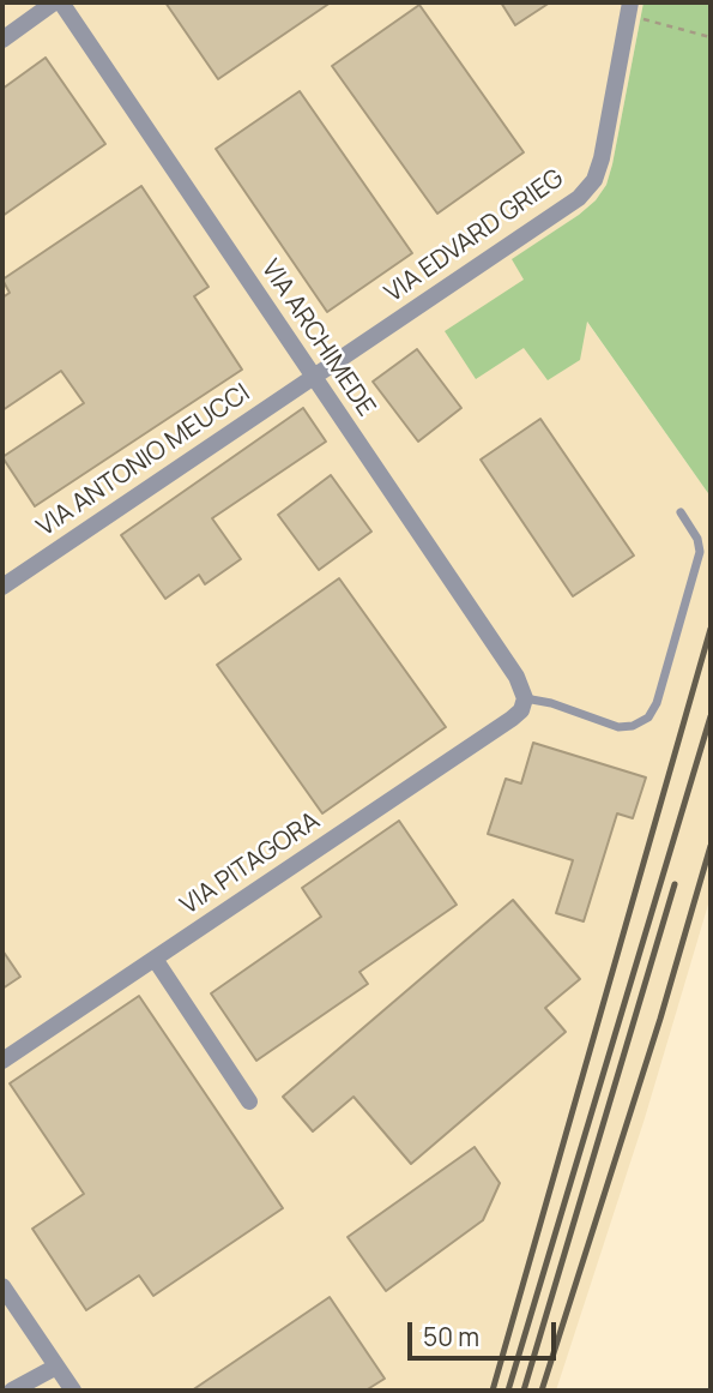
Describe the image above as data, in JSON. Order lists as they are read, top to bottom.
{
  "streets": {
    "street": [
      "VIA EDVARD GRIEG",
      "VIA ARCHIMEDE",
      "VIA ANTONIO MEUCCI",
      "VIA PITAGORA"
    ]
  },
  "crossings": [
    ["VIA EDVARD GRIEG", "VIA ARCHIMEDE"],
    ["VIA EDVARD GRIEG", "VIA ANTONIO MEUCCI"],
    ["VIA ARCHIMEDE", "VIA ANTONIO MEUCCI"],
    ["VIA ARCHIMEDE", "VIA PITAGORA"]
  ],
  "scale_bar": "50 m"
}
